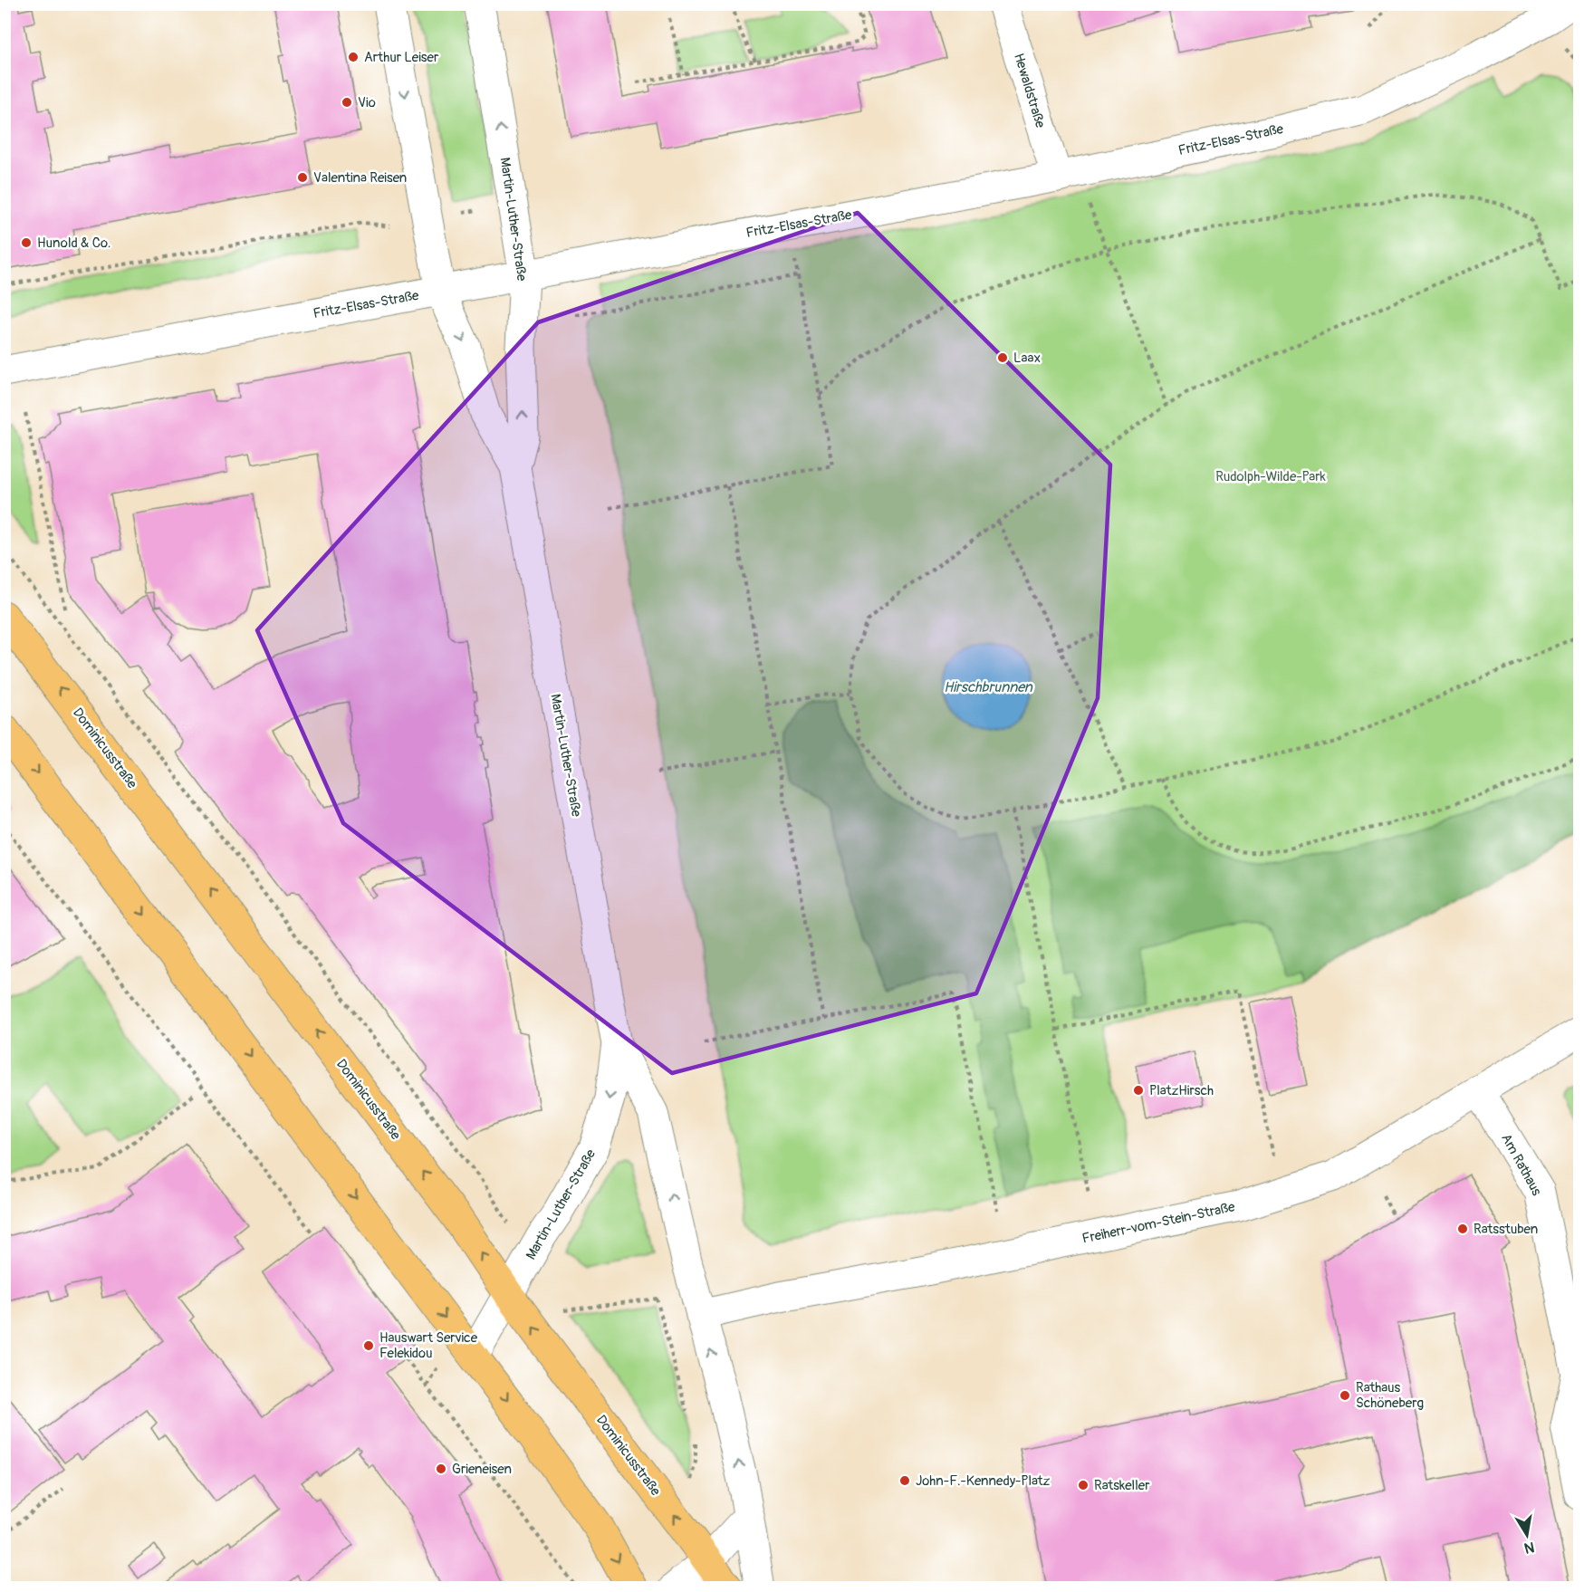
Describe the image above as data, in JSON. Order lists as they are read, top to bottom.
{
  "streets": {
    "main road": ["Dominicusstraße"],
    "street": [
      "Hewaldstraße",
      "Fritz-Elsas-Straße",
      "Martin-Luther-Straße",
      "Am Rathaus",
      "Freiherr-vom-Stein-Straße"
    ]
  },
  "crossings": [
    ["Hewaldstraße", "Fritz-Elsas-Straße"],
    ["Fritz-Elsas-Straße", "Martin-Luther-Straße"],
    ["Martin-Luther-Straße", "Dominicusstraße"],
    ["Martin-Luther-Straße", "Freiherr-vom-Stein-Straße"],
    ["Am Rathaus", "Freiherr-vom-Stein-Straße"]
  ],
  "water": ["Hirschbrunnen"],
  "parks": ["Rudolph-Wilde-Park"],
  "places": [
    "Arthur Leiser",
    "Vio",
    "Valentina Reisen",
    "Hunold & Co.",
    "Laax",
    "PlatzHirsch",
    "Ratsstuben",
    "Hauswart Service Felekidou",
    "Rathaus Schöneberg",
    "Grieneisen",
    "John-F.-Kennedy-Platz",
    "Ratskeller"
  ],
  "north": "bottom"
}
